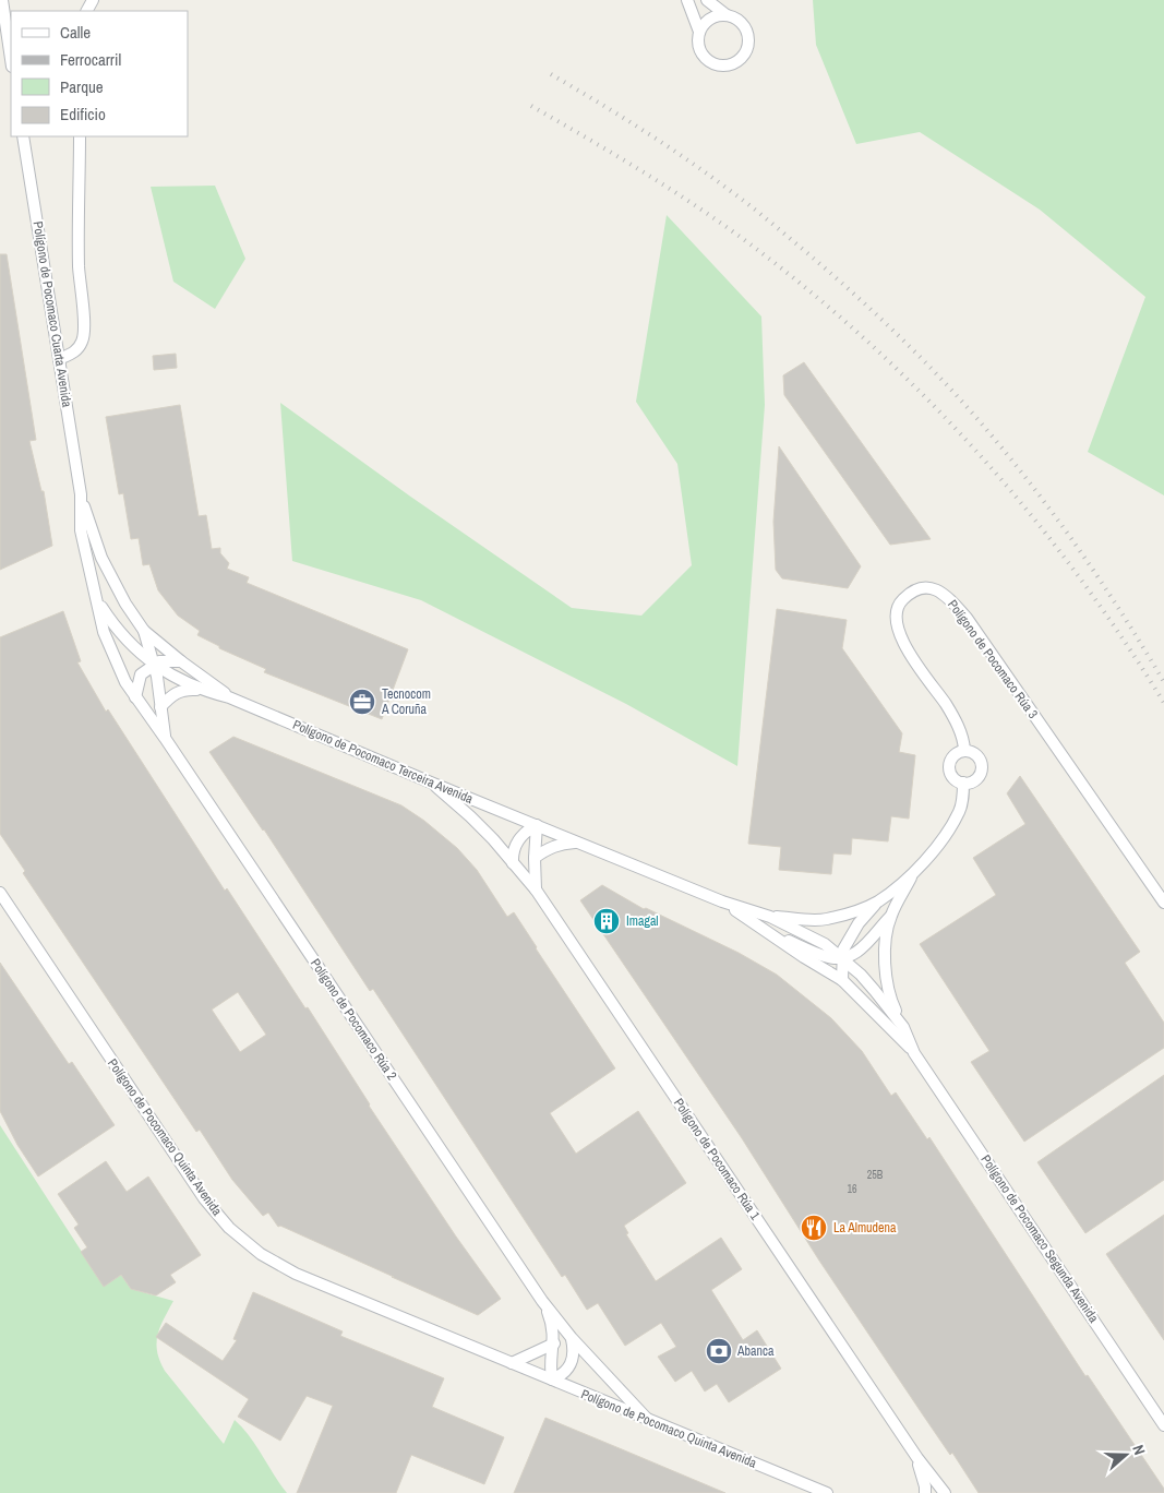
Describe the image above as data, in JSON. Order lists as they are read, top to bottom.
{
  "streets": {
    "street": [
      "Polígono de Pocomaco Cuarta Avenida",
      "Polígono de Pocomaco Rúa 3",
      "Polígono de Pocomaco Terceira Avenida",
      "Polígono de Pocomaco Rúa 2",
      "Polígono de Pocomaco Quinta Avenida",
      "Polígono de Pocomaco Rúa 1",
      "Polígono de Pocomaco Segunda Avenida"
    ]
  },
  "crossings": [
    ["Polígono de Pocomaco Cuarta Avenida", "Polígono de Pocomaco Terceira Avenida"],
    ["Polígono de Pocomaco Cuarta Avenida", "Polígono de Pocomaco Rúa 2"],
    ["Polígono de Pocomaco Terceira Avenida", "Polígono de Pocomaco Rúa 2"],
    ["Polígono de Pocomaco Terceira Avenida", "Polígono de Pocomaco Rúa 1"],
    ["Polígono de Pocomaco Terceira Avenida", "Polígono de Pocomaco Segunda Avenida"],
    ["Polígono de Pocomaco Rúa 2", "Polígono de Pocomaco Quinta Avenida"]
  ],
  "places": {
    "office": ["Tecnocom A Coruña"],
    "building": ["Imagal"],
    "restaurant": ["La Almudena"],
    "bank": ["Abanca"]
  },
  "house_numbers": ["25B", "16"],
  "legend": [
    "Calle",
    "Ferrocarril",
    "Parque",
    "Edificio"
  ],
  "north": "right"
}
